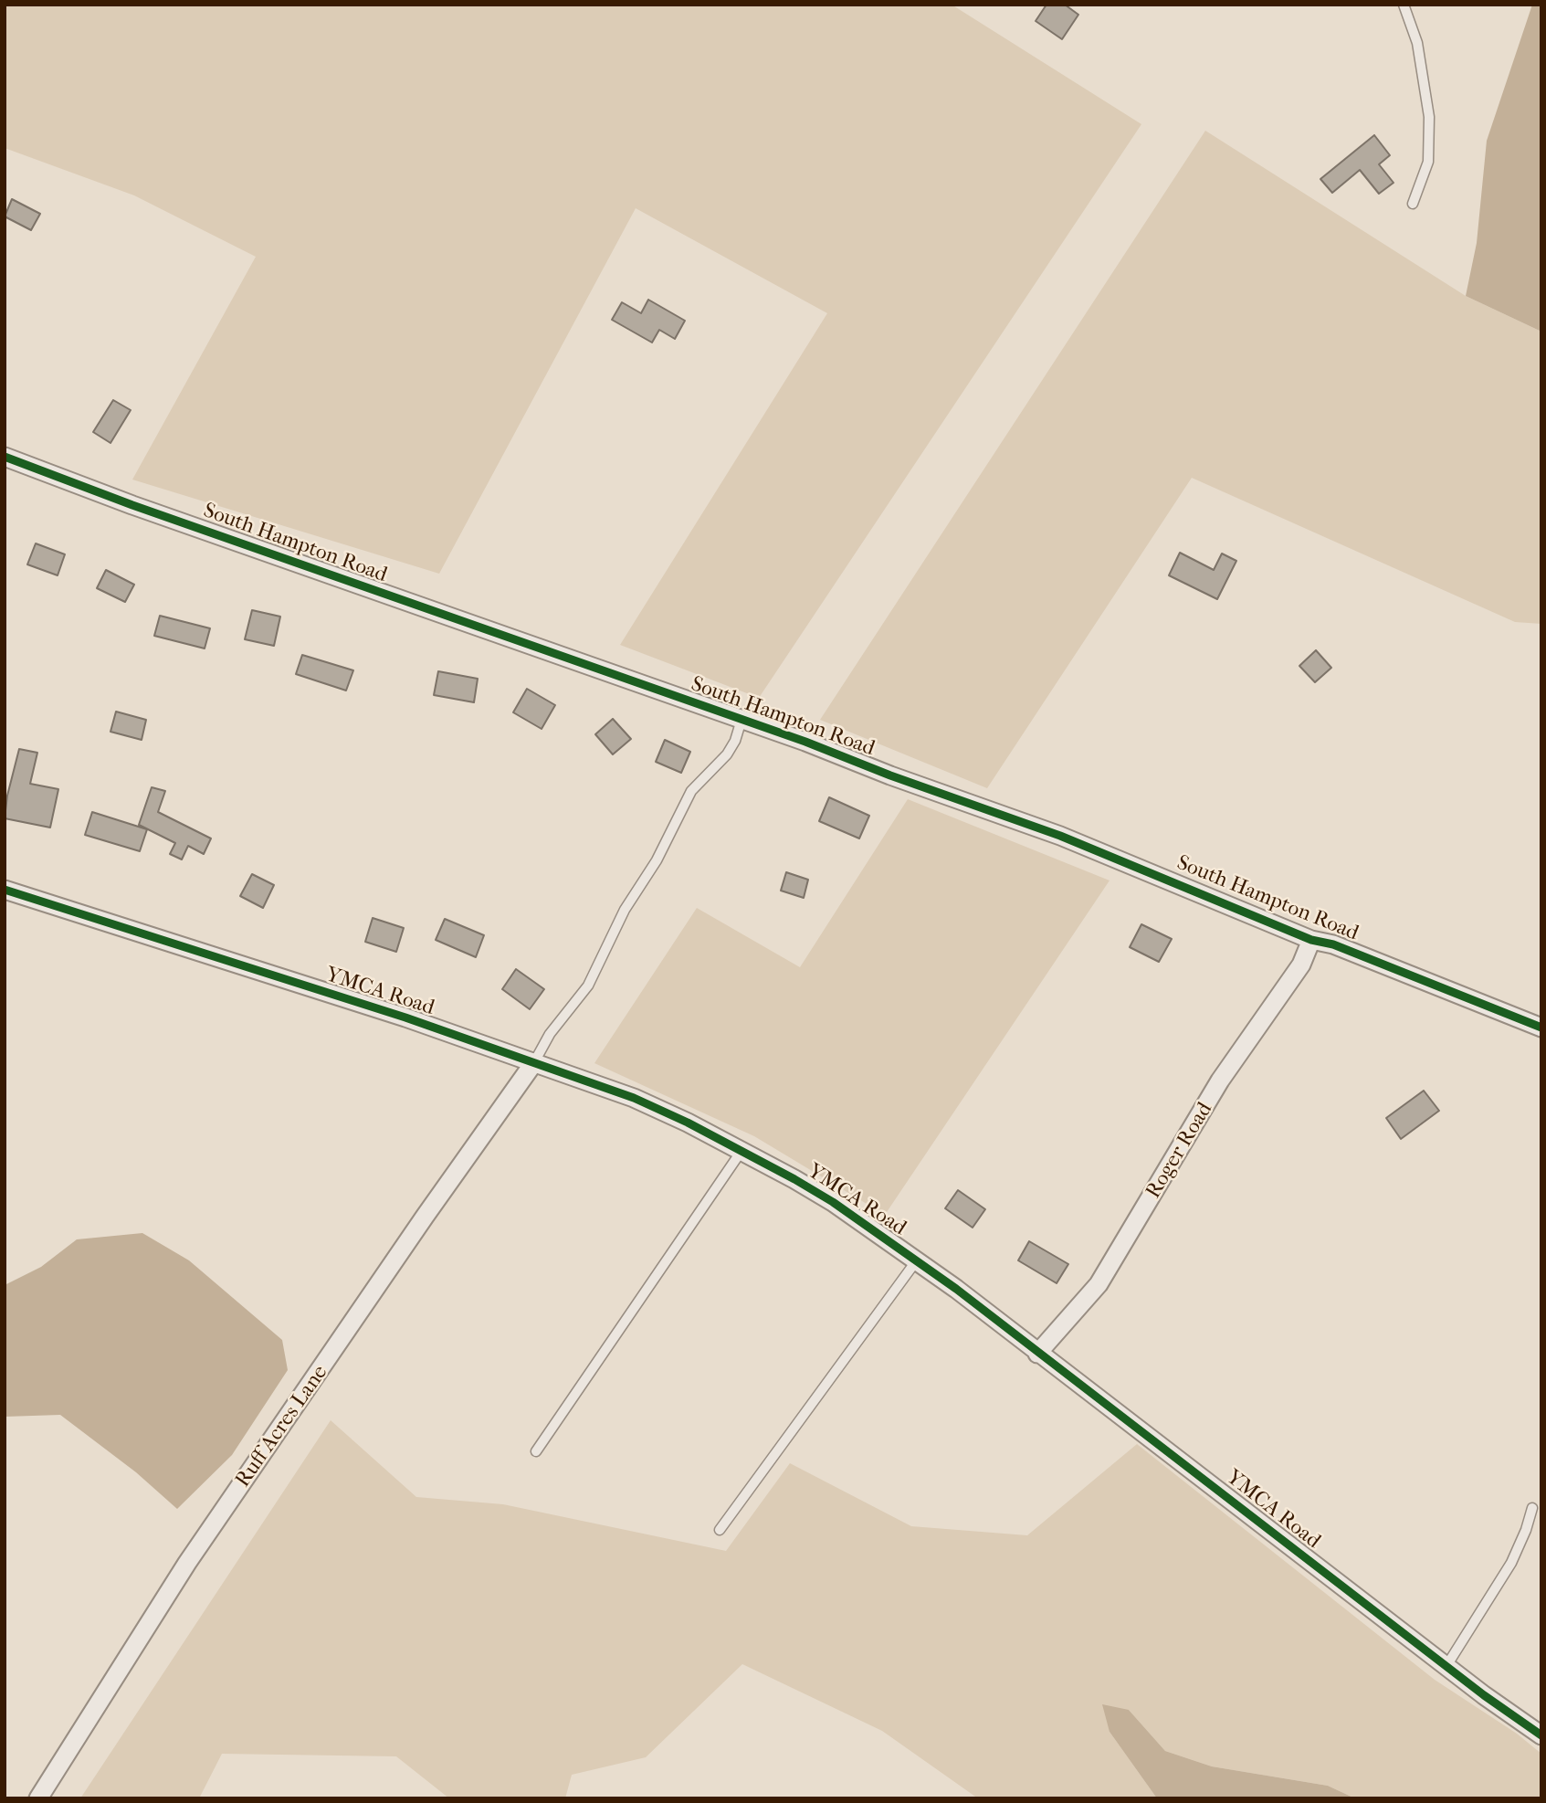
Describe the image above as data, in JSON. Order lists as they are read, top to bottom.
{
  "streets": {
    "street": [
      "South Hampton Road",
      "YMCA Road",
      "Roger Road",
      "Ruff Acres Lane"
    ]
  },
  "crossings": [
    ["South Hampton Road", "Roger Road"],
    ["YMCA Road", "Roger Road"],
    ["YMCA Road", "Ruff Acres Lane"]
  ]
}
